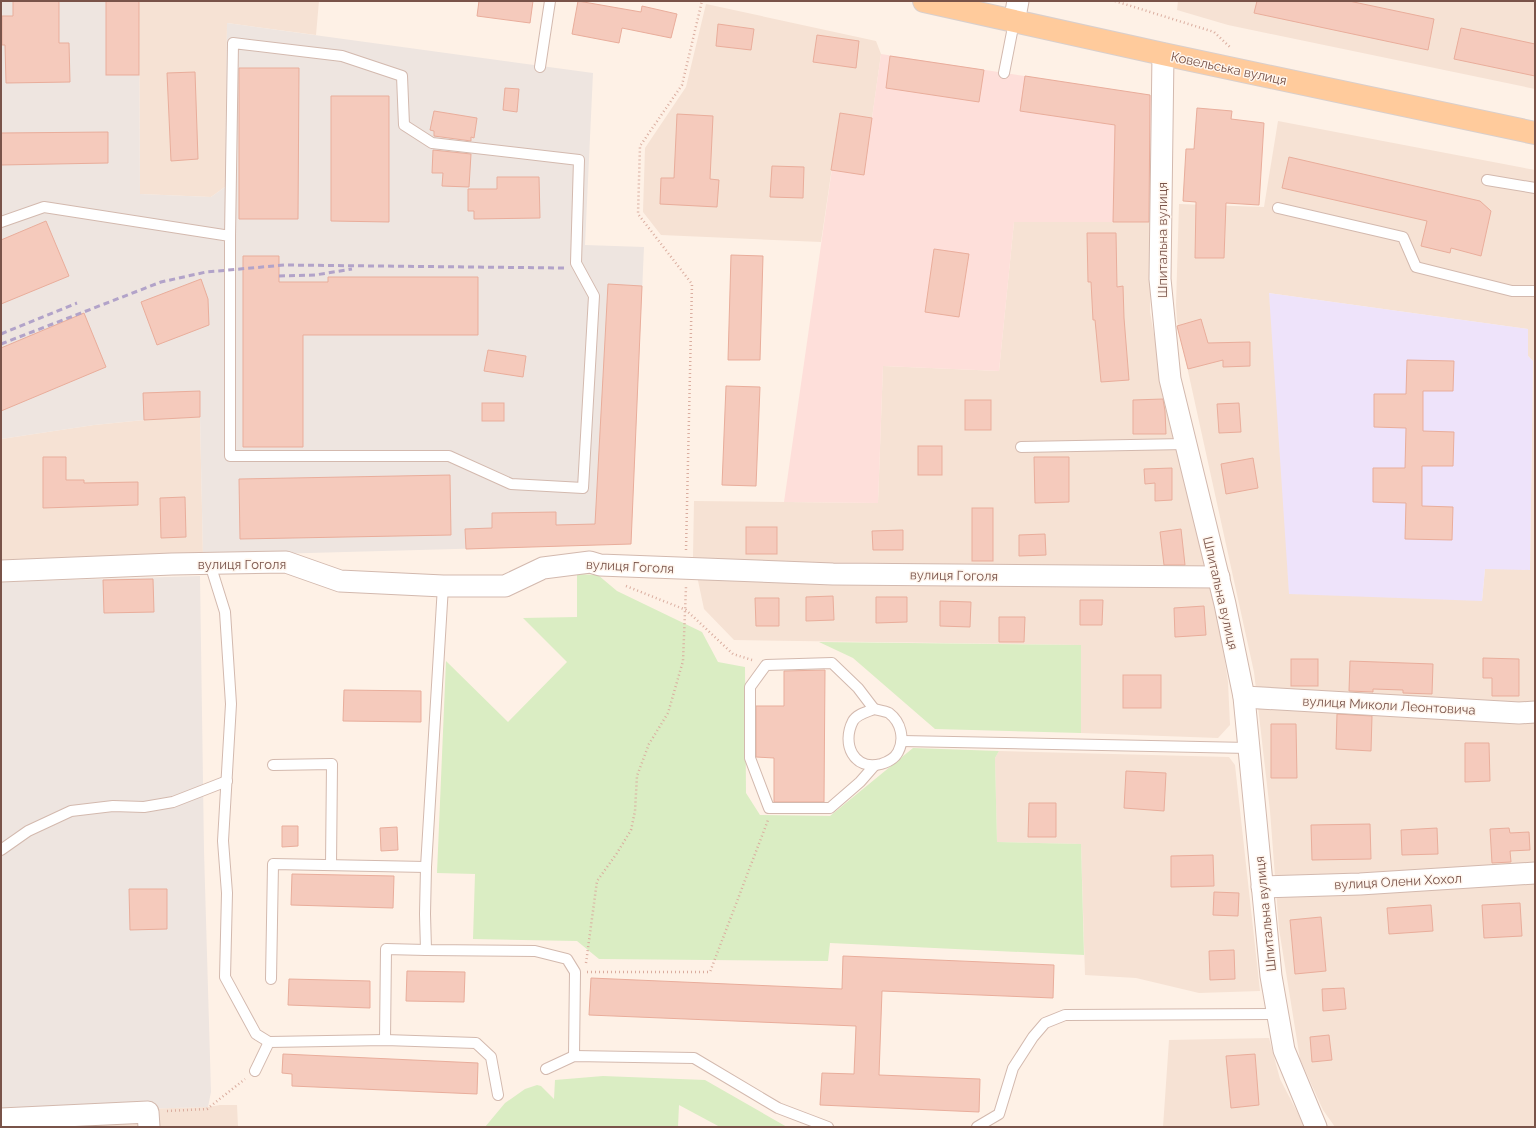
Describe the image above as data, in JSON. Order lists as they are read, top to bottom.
{
  "streets": {
    "main road": ["Ковельська вулиця"],
    "street": [
      "Шпитальна вулиця",
      "вулиця Гоголя",
      "вулиця Миколи Леонтовича",
      "вулиця Олени Хохол"
    ]
  },
  "crossings": [
    ["Ковельська вулиця", "Шпитальна вулиця"],
    ["Шпитальна вулиця", "вулиця Гоголя"],
    ["Шпитальна вулиця", "вулиця Миколи Леонтовича"],
    ["Шпитальна вулиця", "вулиця Олени Хохол"]
  ]
}
